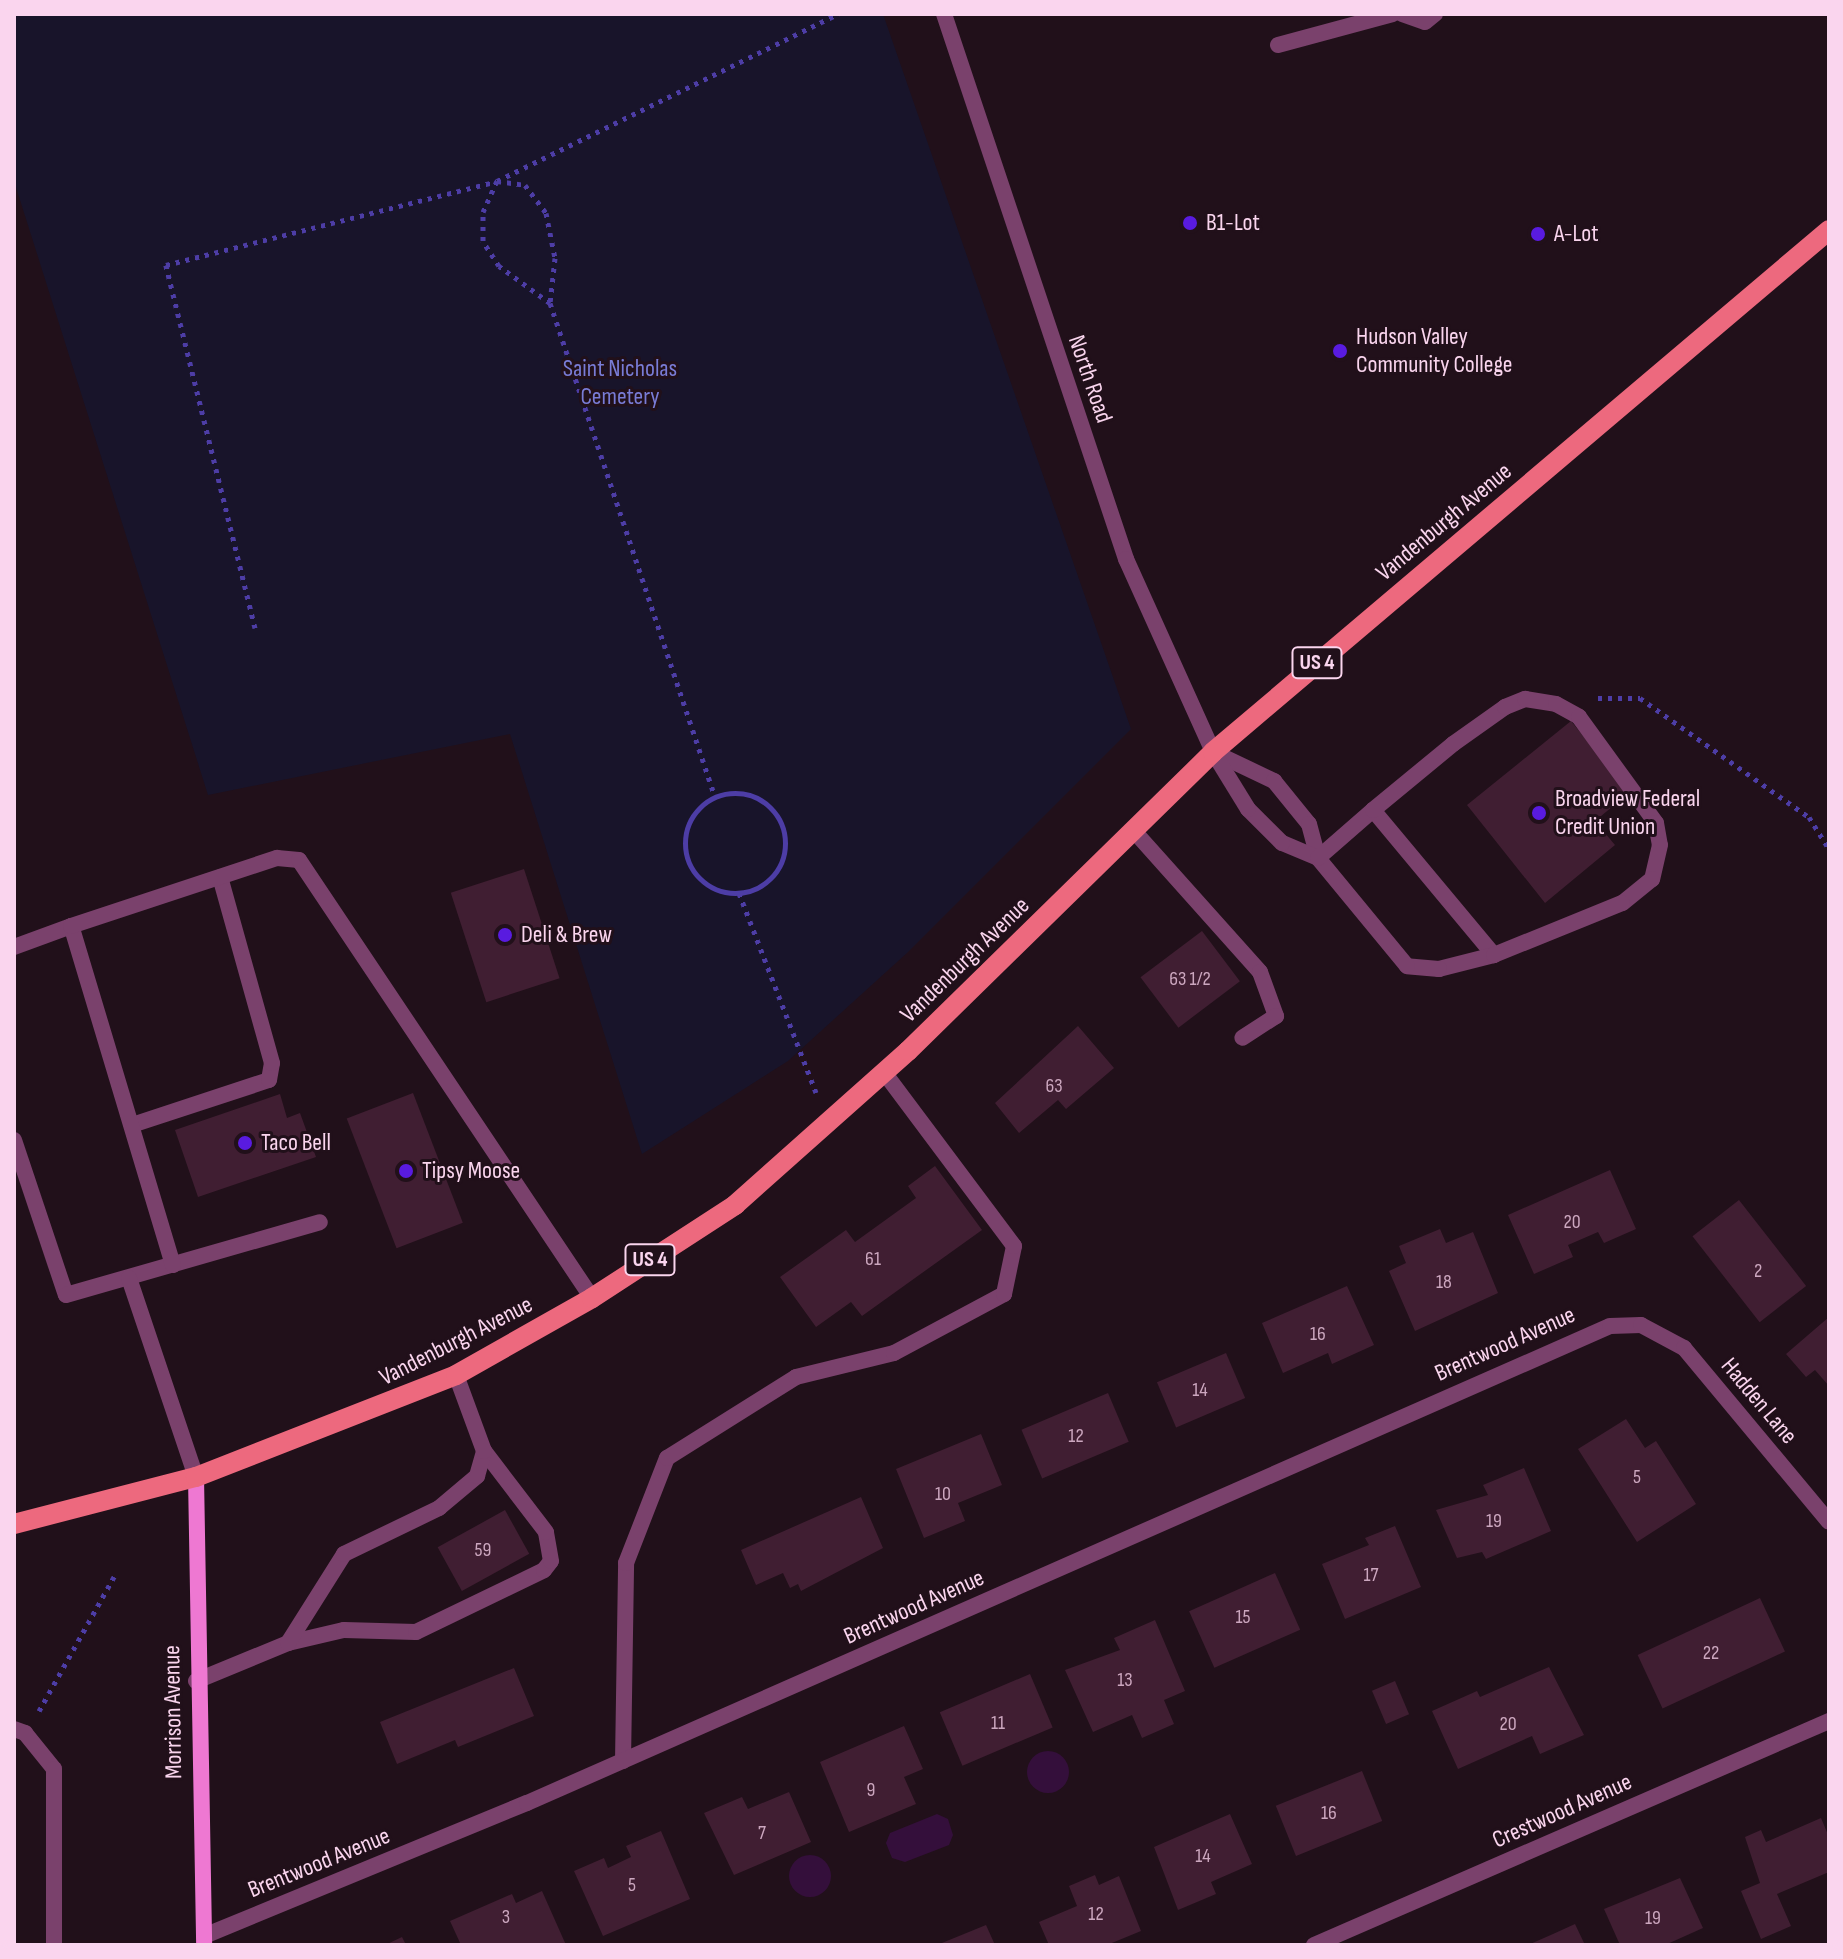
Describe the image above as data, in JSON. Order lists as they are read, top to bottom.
{
  "streets": {
    "main road": ["Vandenburgh Avenue", "US 4"],
    "street": [
      "North Road",
      "Brentwood Avenue",
      "Hadden Lane",
      "Morrison Avenue",
      "Crestwood Avenue"
    ]
  },
  "crossings": [
    ["North Road", "Vandenburgh Avenue"],
    ["Vandenburgh Avenue", "Morrison Avenue"],
    ["Brentwood Avenue", "Hadden Lane"],
    ["Brentwood Avenue", "Morrison Avenue"]
  ],
  "parks": ["Saint Nicholas Cemetery"],
  "places": [
    "B1-Lot",
    "A-Lot",
    "Hudson Valley Community College",
    "Broadview Federal Credit Union",
    "Deli & Brew",
    "Taco Bell",
    "Tipsy Moose"
  ],
  "house_numbers": [
    "63 1/2",
    "63",
    "20",
    "61",
    "2",
    "18",
    "16",
    "14",
    "12",
    "5",
    "10",
    "19",
    "59",
    "17",
    "15",
    "22",
    "13",
    "11",
    "20",
    "9",
    "16",
    "7",
    "14",
    "5",
    "12",
    "3",
    "19"
  ]
}
